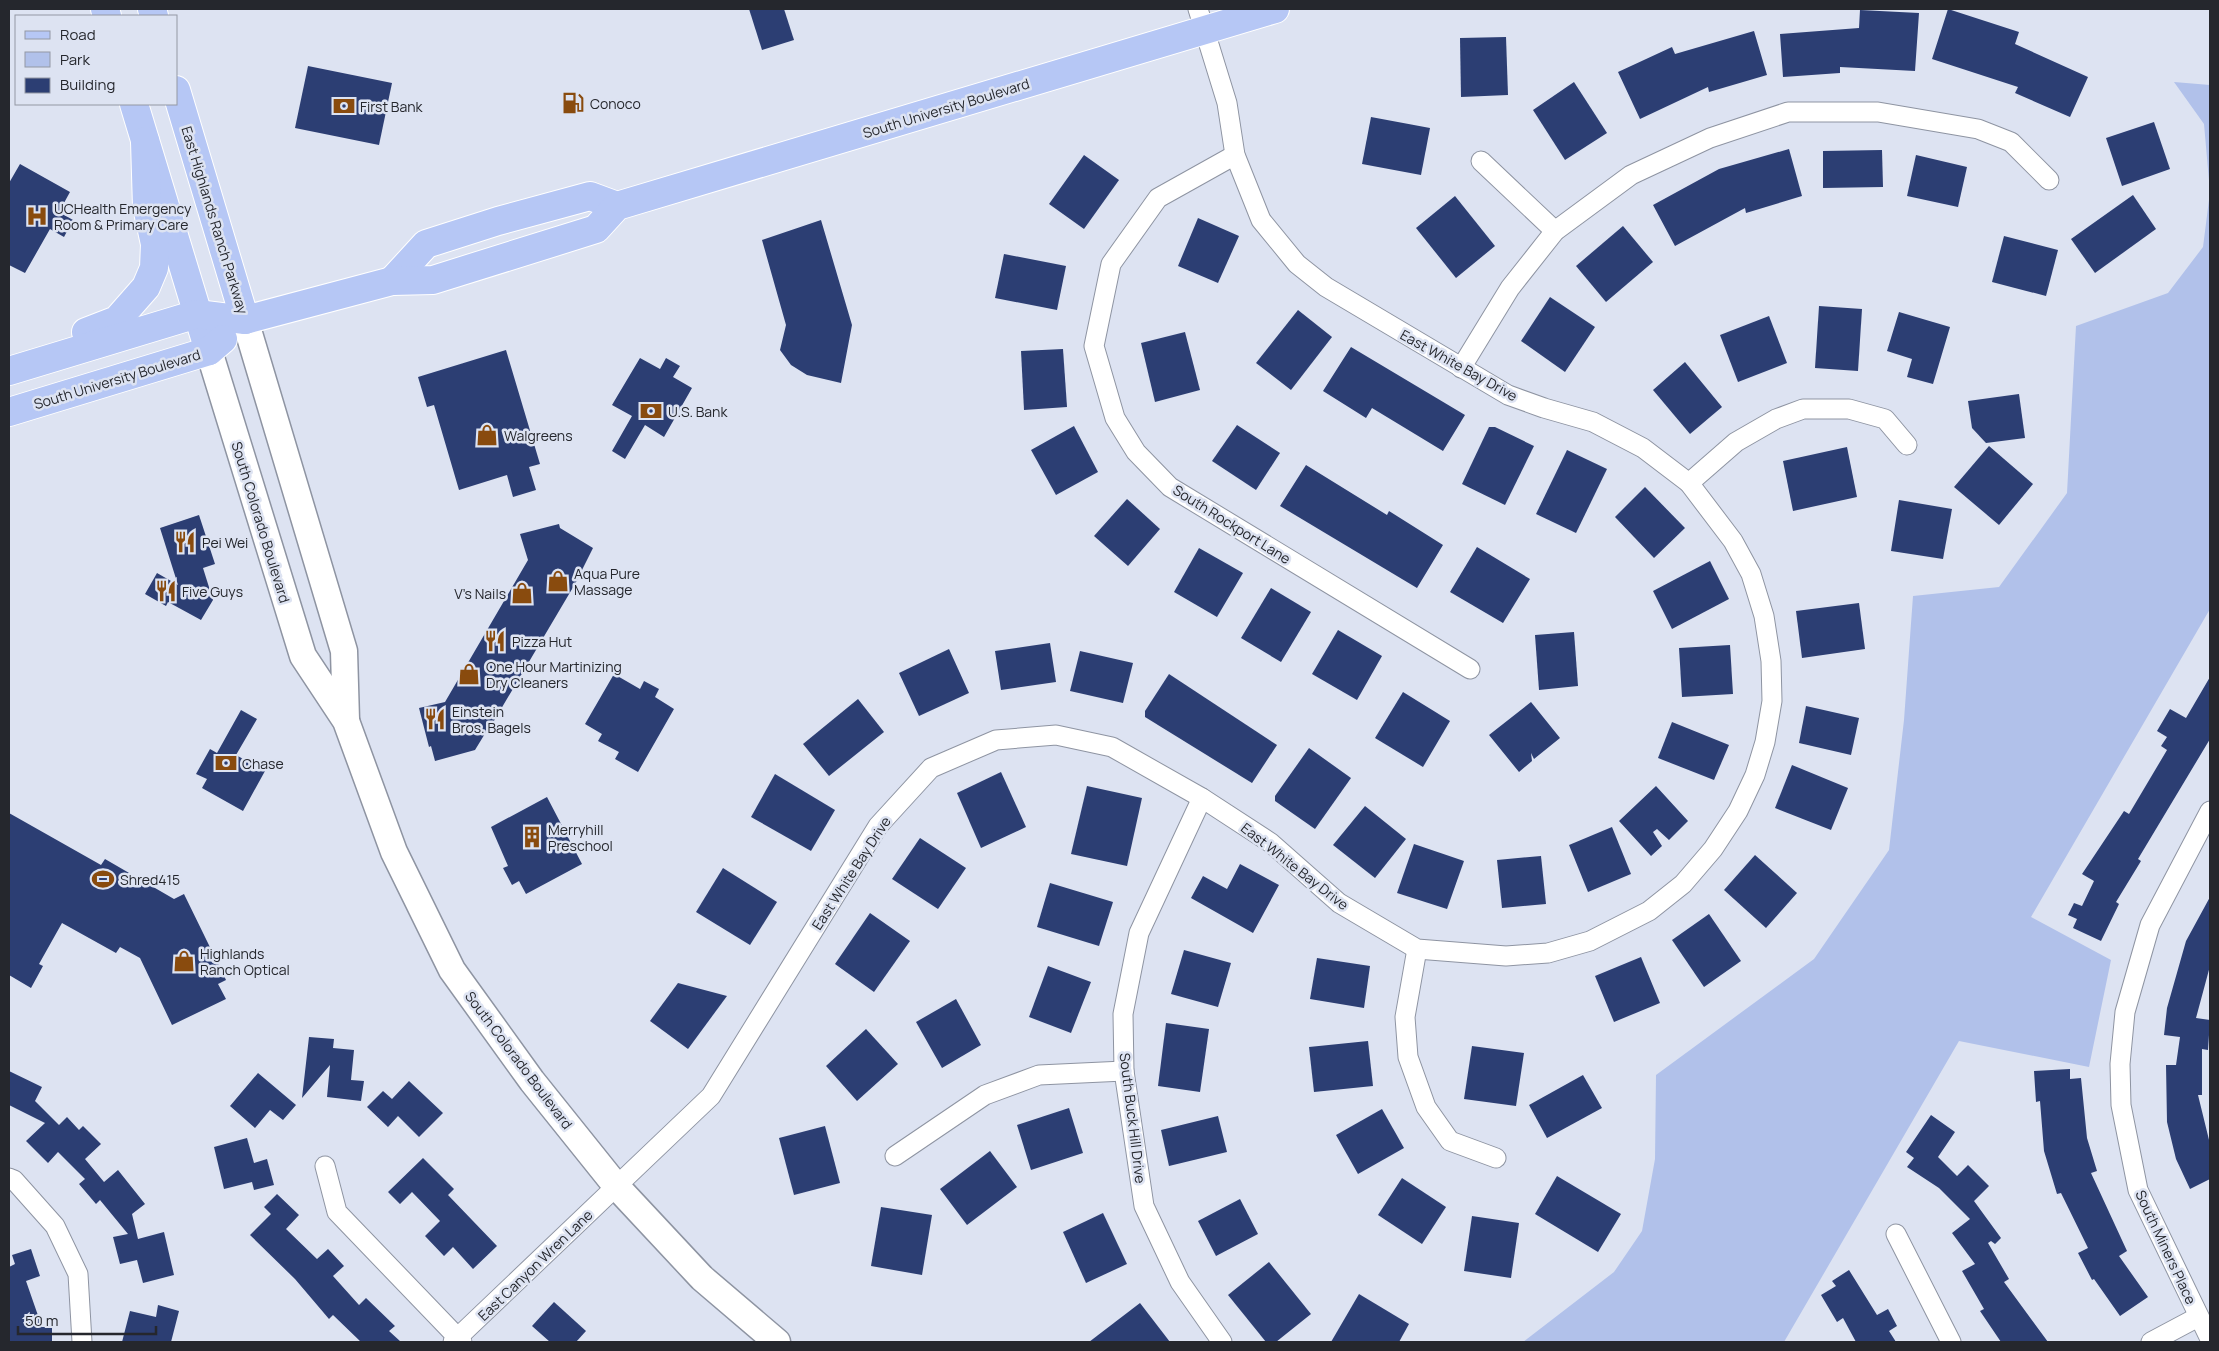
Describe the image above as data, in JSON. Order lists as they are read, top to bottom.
{
  "streets": {
    "main road": ["South University Boulevard", "East Highlands Ranch Parkway", "South Colorado Boulevard"],
    "street": [
      "East White Bay Drive",
      "South Rockport Lane",
      "South Buck Hill Drive",
      "South Miners Place",
      "East Canyon Wren Lane"
    ]
  },
  "crossings": [
    ["South University Boulevard", "East Highlands Ranch Parkway"],
    ["South University Boulevard", "East White Bay Drive"],
    ["South University Boulevard", "South Colorado Boulevard"],
    ["East Highlands Ranch Parkway", "South Colorado Boulevard"],
    ["East White Bay Drive", "South Colorado Boulevard"],
    ["East White Bay Drive", "South Rockport Lane"],
    ["East White Bay Drive", "South Buck Hill Drive"],
    ["East White Bay Drive", "East Canyon Wren Lane"],
    ["South Colorado Boulevard", "East Canyon Wren Lane"]
  ],
  "places": {
    "fuel station": ["Conoco"],
    "bank": ["First Bank", "U.S. Bank", "Chase"],
    "hospital": ["UCHealth Emergency Room & Primary Care"],
    "shop": [
      "Walgreens",
      "Aqua Pure Massage",
      "V's Nails",
      "One Hour Martinizing Dry Cleaners",
      "Highlands Ranch Optical"
    ],
    "restaurant": [
      "Pei Wei",
      "Five Guys",
      "Pizza Hut",
      "Einstein Bros. Bagels"
    ],
    "building": ["Merryhill Preschool"],
    "sports": ["Shred415"]
  },
  "legend": ["Road", "Park", "Building"],
  "scale_bar": "50 m"
}
